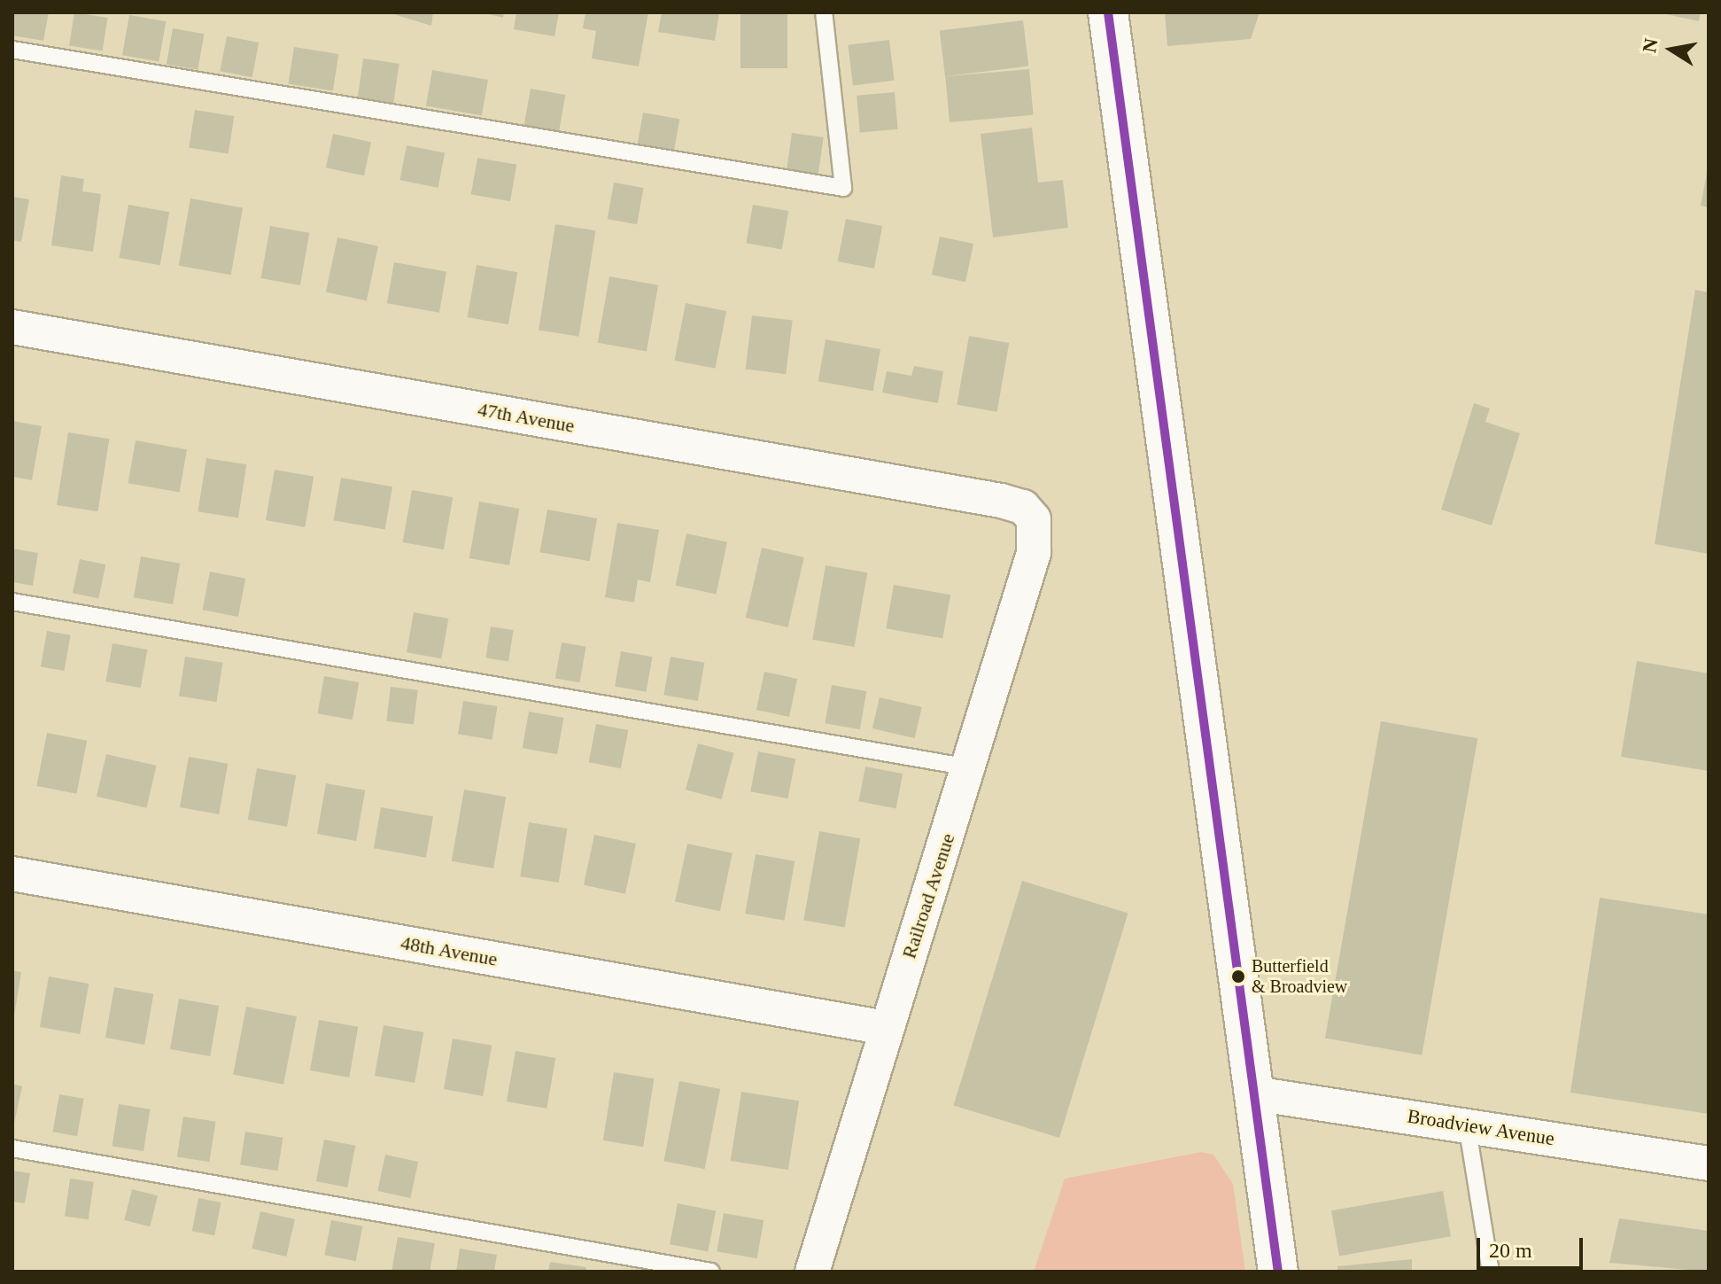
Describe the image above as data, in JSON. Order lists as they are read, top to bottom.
{
  "streets": {
    "street": [
      "47th Avenue",
      "Railroad Avenue",
      "48th Avenue",
      "Broadview Avenue"
    ]
  },
  "crossings": [
    ["47th Avenue", "Railroad Avenue"],
    ["Railroad Avenue", "48th Avenue"]
  ],
  "places": ["Butterfield & Broadview"],
  "scale_bar": "20 m",
  "north": "left"
}
